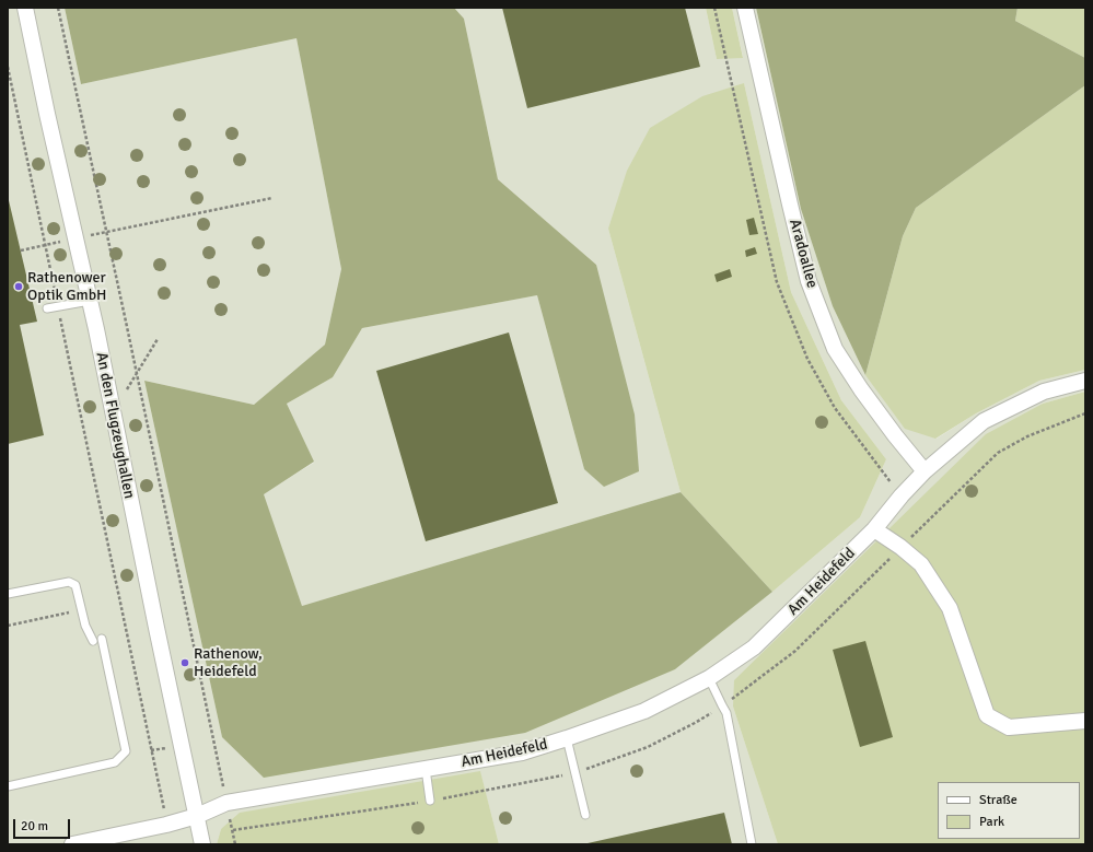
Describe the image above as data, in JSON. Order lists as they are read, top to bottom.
{
  "streets": {
    "street": ["Aradoallee", "An den Flugzeughallen", "Am Heidefeld"]
  },
  "crossings": [
    ["Aradoallee", "Am Heidefeld"],
    ["An den Flugzeughallen", "Am Heidefeld"]
  ],
  "places": ["Rathenower Optik GmbH", "Rathenow, Heidefeld"],
  "legend": ["Straße", "Park"],
  "scale_bar": "20 m"
}
